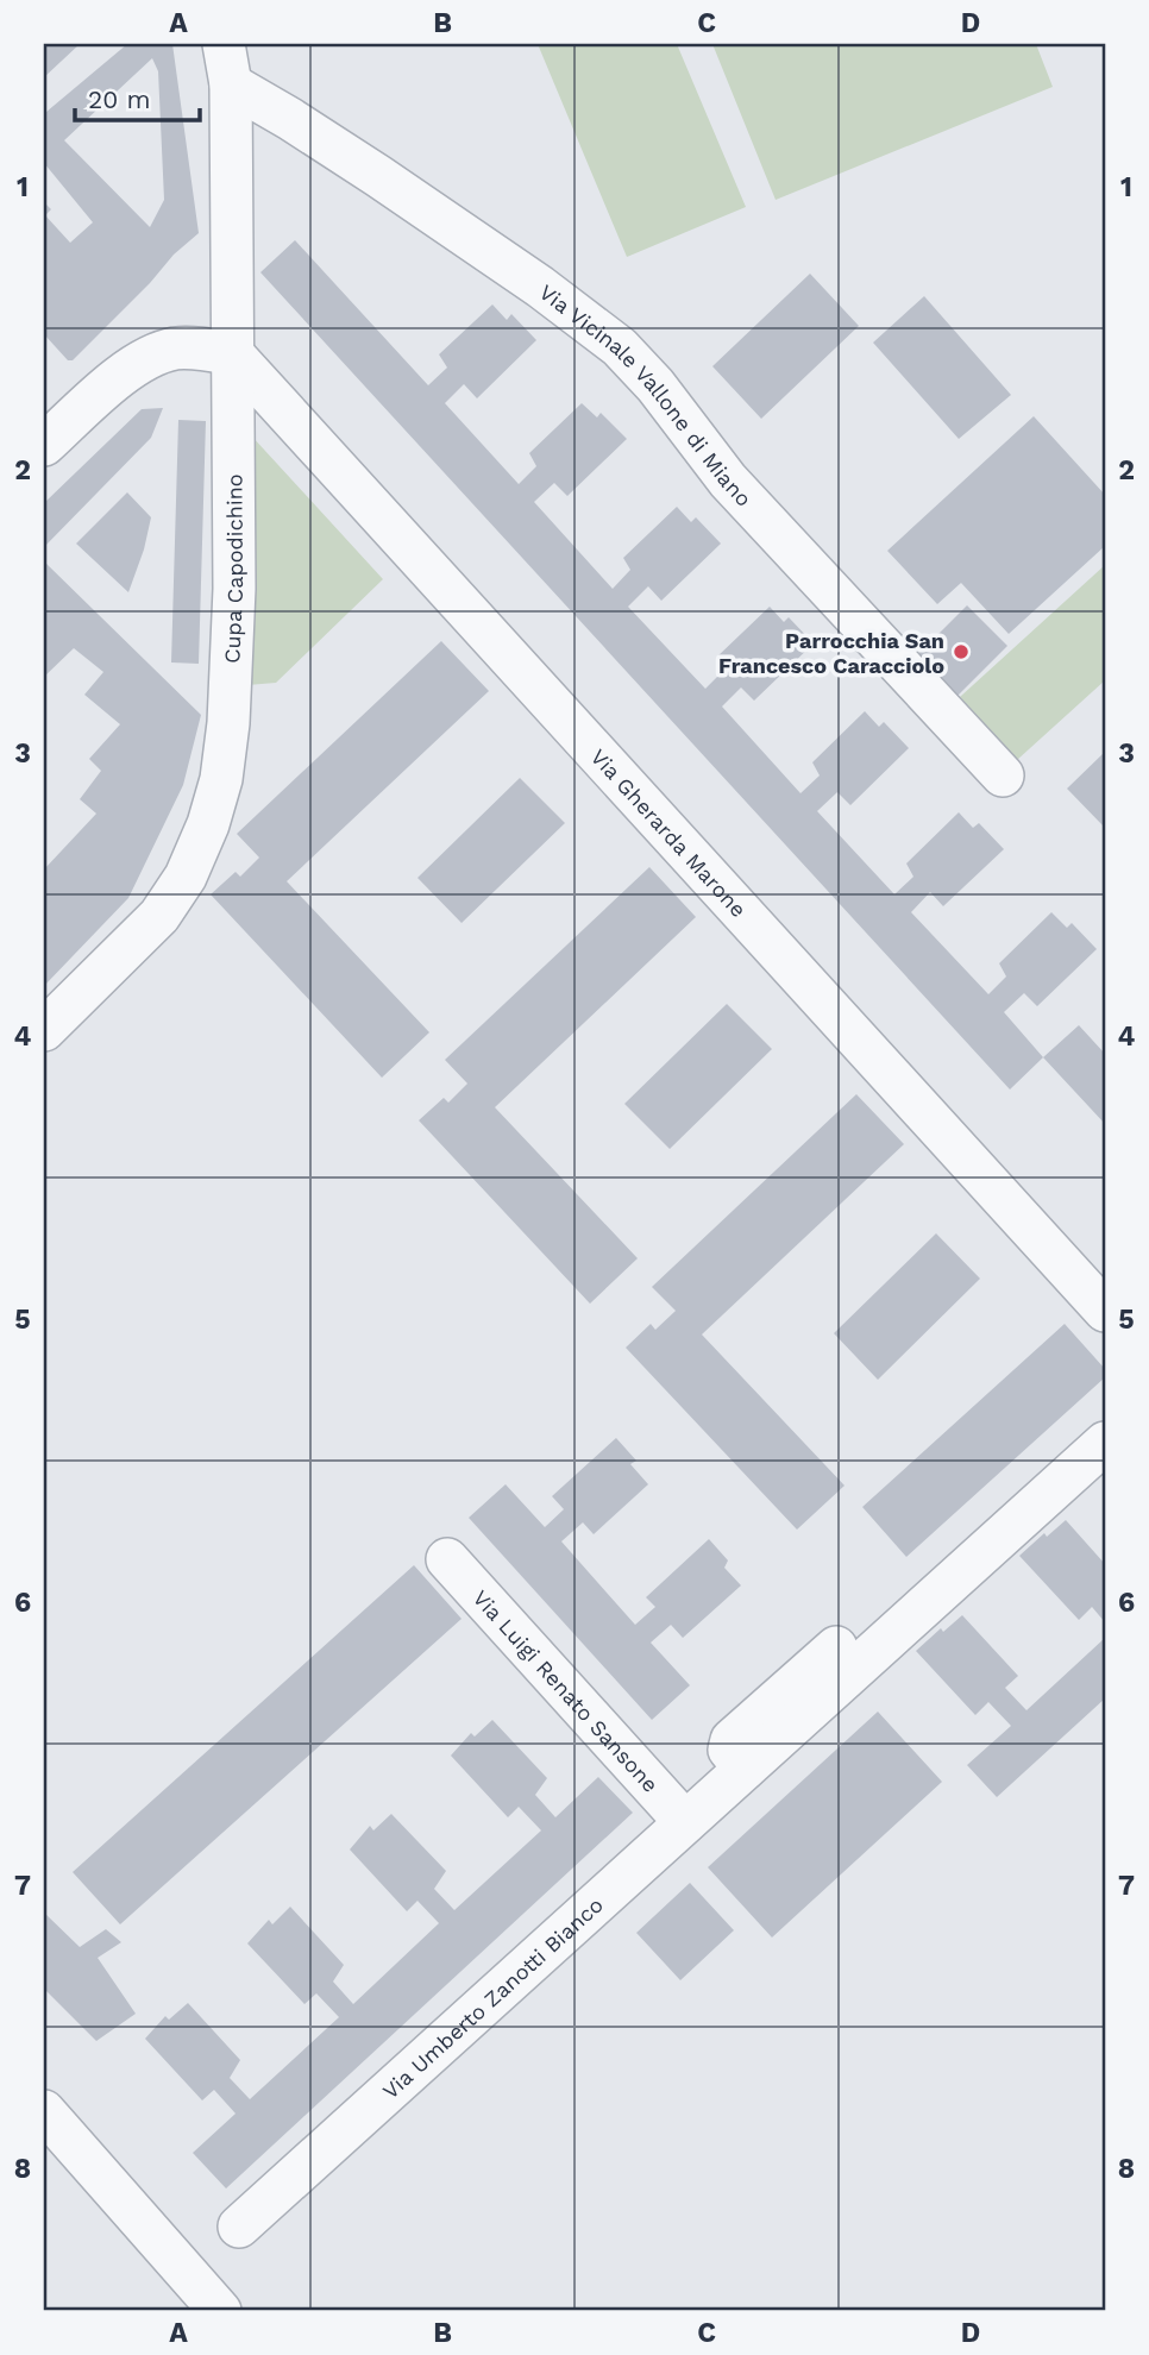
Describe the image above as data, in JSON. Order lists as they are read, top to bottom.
{
  "streets": {
    "street": [
      "Via Vicinale Vallone di Miano",
      "Cupa Capodichino",
      "Via Gherarda Marone",
      "Via Luigi Renato Sansone",
      "Via Umberto Zanotti Bianco"
    ]
  },
  "crossings": [
    ["Via Vicinale Vallone di Miano", "Cupa Capodichino"],
    ["Cupa Capodichino", "Via Gherarda Marone"],
    ["Via Luigi Renato Sansone", "Via Umberto Zanotti Bianco"]
  ],
  "places": ["Parrocchia San Francesco Caracciolo"],
  "scale_bar": "20 m",
  "grid": {
    "columns": [
      "A",
      "B",
      "C",
      "D"
    ],
    "rows": [
      "1",
      "2",
      "3",
      "4",
      "5",
      "6",
      "7",
      "8"
    ]
  }
}
